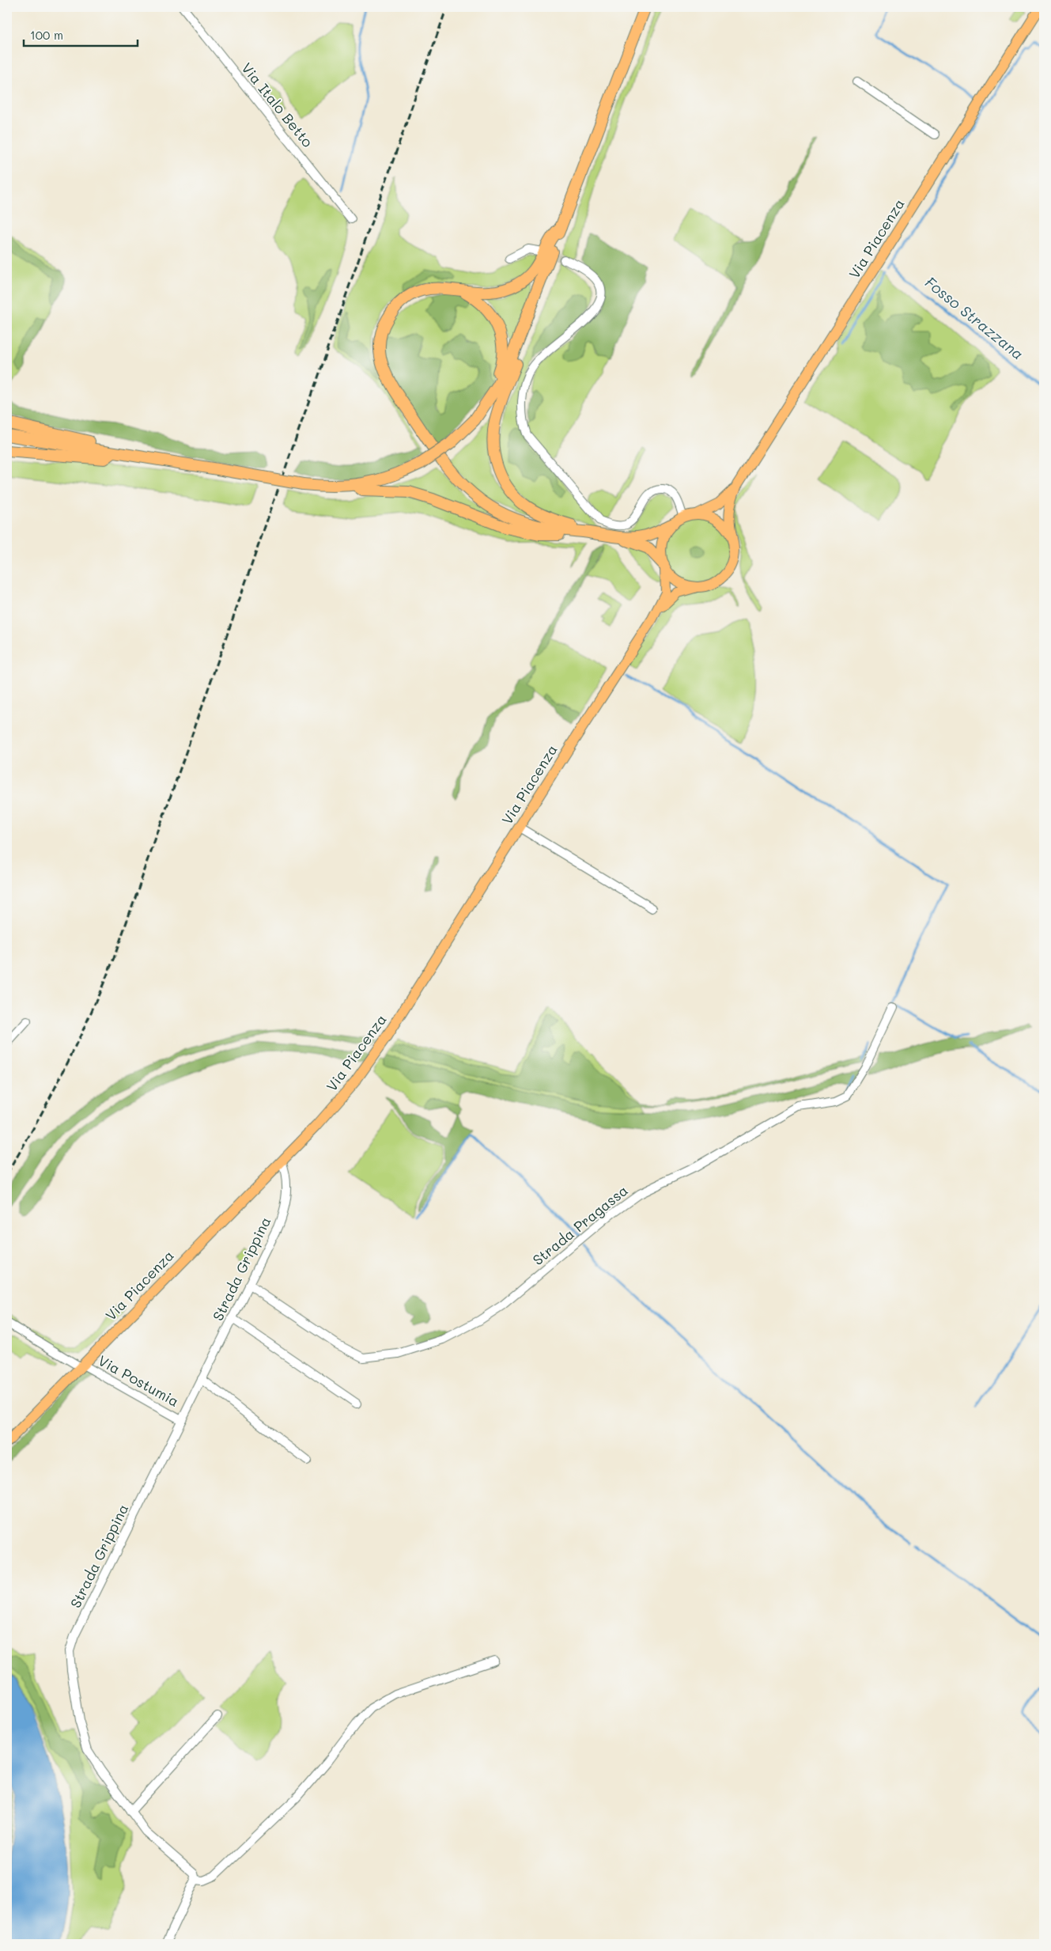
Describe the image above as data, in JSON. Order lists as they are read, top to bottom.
{
  "streets": {
    "main road": ["Via Piacenza"],
    "street": [
      "Via Italo Betto",
      "Strada Pragassa",
      "Strada Grippina",
      "Via Postumia"
    ]
  },
  "crossings": [
    ["Via Piacenza", "Strada Grippina"],
    ["Via Piacenza", "Via Postumia"],
    ["Strada Pragassa", "Strada Grippina"],
    ["Strada Grippina", "Via Postumia"]
  ],
  "water": ["Fosso Strazzana"],
  "scale_bar": "100 m"
}
